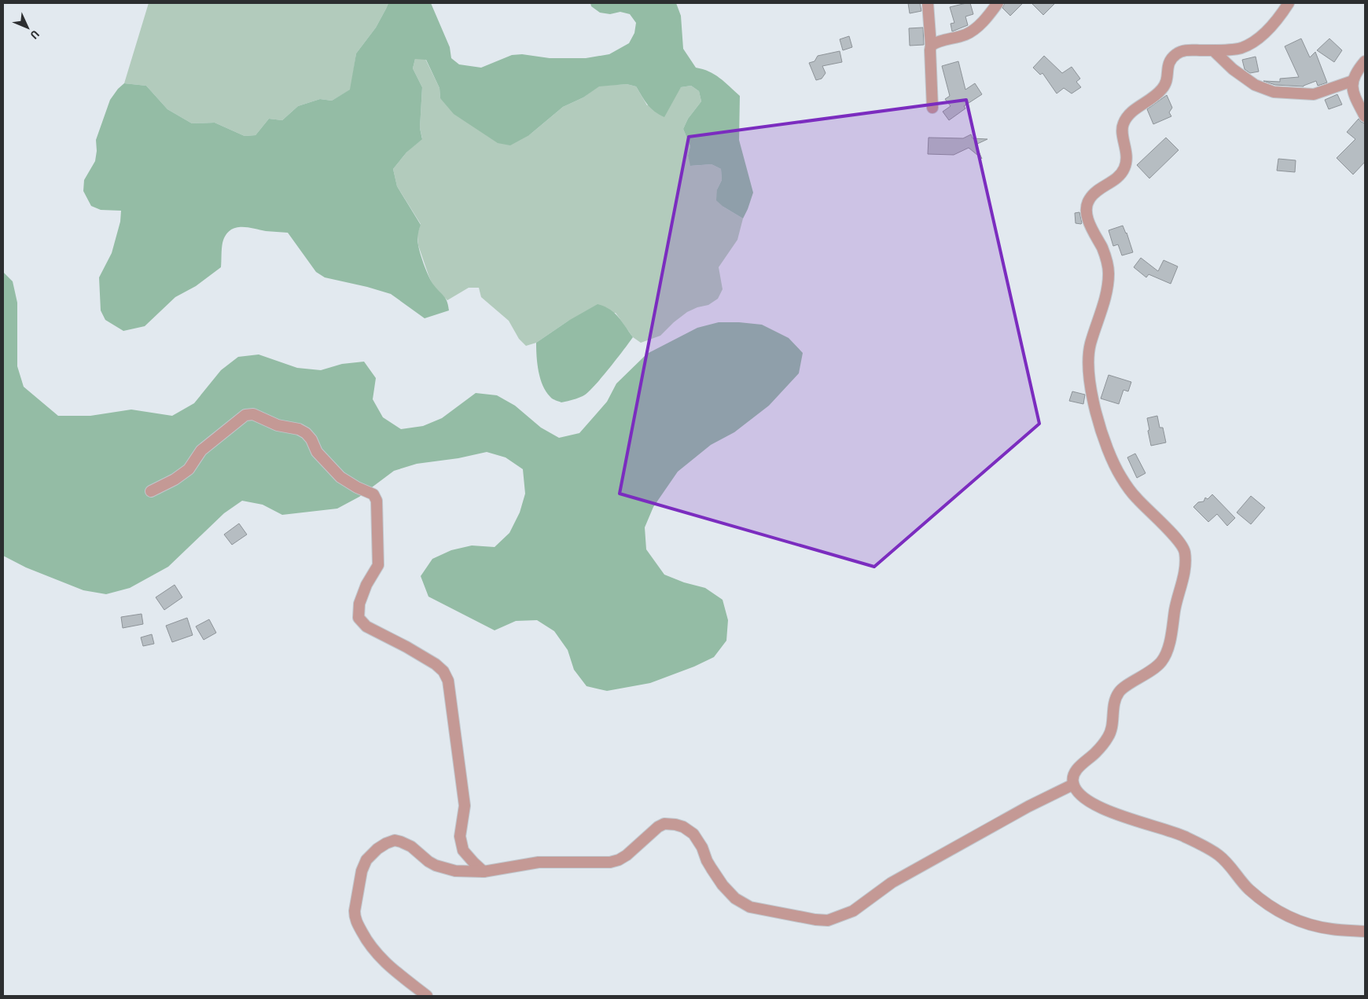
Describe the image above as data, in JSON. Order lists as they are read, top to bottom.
{
  "north": "bottom right"
}
